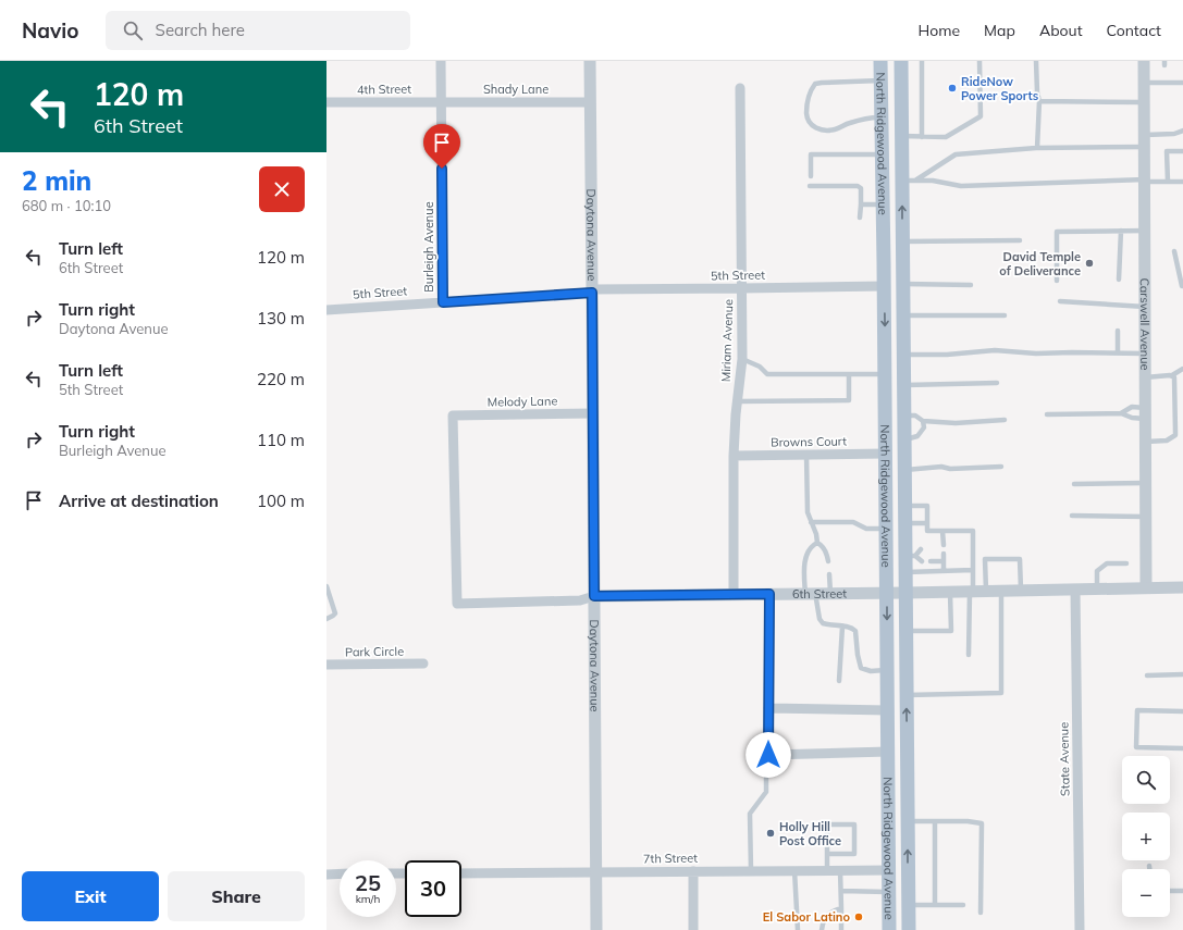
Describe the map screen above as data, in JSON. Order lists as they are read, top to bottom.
{
  "streets": {
    "main road": ["North Ridgewood Avenue"],
    "street": [
      "4th Street",
      "Shady Lane",
      "Daytona Avenue",
      "Burleigh Avenue",
      "5th Street",
      "Carswell Avenue",
      "Miriam Avenue",
      "Melody Lane",
      "Browns Court",
      "6th Street",
      "Park Circle",
      "State Avenue",
      "7th Street"
    ]
  },
  "crossings": [
    ["4th Street", "Shady Lane"],
    ["4th Street", "Burleigh Avenue"],
    ["Shady Lane", "Daytona Avenue"],
    ["Shady Lane", "Burleigh Avenue"],
    ["North Ridgewood Avenue", "5th Street"],
    ["North Ridgewood Avenue", "Browns Court"],
    ["North Ridgewood Avenue", "6th Street"],
    ["North Ridgewood Avenue", "7th Street"],
    ["Daytona Avenue", "5th Street"],
    ["Daytona Avenue", "Melody Lane"],
    ["Daytona Avenue", "6th Street"],
    ["Daytona Avenue", "7th Street"],
    ["Burleigh Avenue", "5th Street"],
    ["5th Street", "Miriam Avenue"],
    ["Carswell Avenue", "6th Street"],
    ["Miriam Avenue", "Browns Court"],
    ["Miriam Avenue", "6th Street"],
    ["Melody Lane", "6th Street"],
    ["6th Street", "State Avenue"]
  ],
  "places": [
    "RideNow Power Sports",
    "David Temple of Deliverance",
    "Holly Hill Post Office",
    "El Sabor Latino"
  ],
  "page": {
    "header": "Navio",
    "search": "Search here",
    "nav": [
      "Home",
      "Map",
      "About",
      "Contact"
    ],
    "turn": ["120 m", "6th Street"],
    "heading": ["2 min", "680 m · 10:10"],
    "list": [
      {
        "name": "Turn left",
        "note": "6th Street",
        "value": "120 m"
      },
      {
        "name": "Turn right",
        "note": "Daytona Avenue",
        "value": "130 m"
      },
      {
        "name": "Turn left",
        "note": "5th Street",
        "value": "220 m"
      },
      {
        "name": "Turn right",
        "note": "Burleigh Avenue",
        "value": "110 m"
      },
      {
        "name": "Arrive at destination",
        "value": "100 m"
      }
    ],
    "map_buttons": ["+", "−"],
    "speed": "25 km/h",
    "limit": "30",
    "buttons": ["Exit", "Share"]
  }
}
